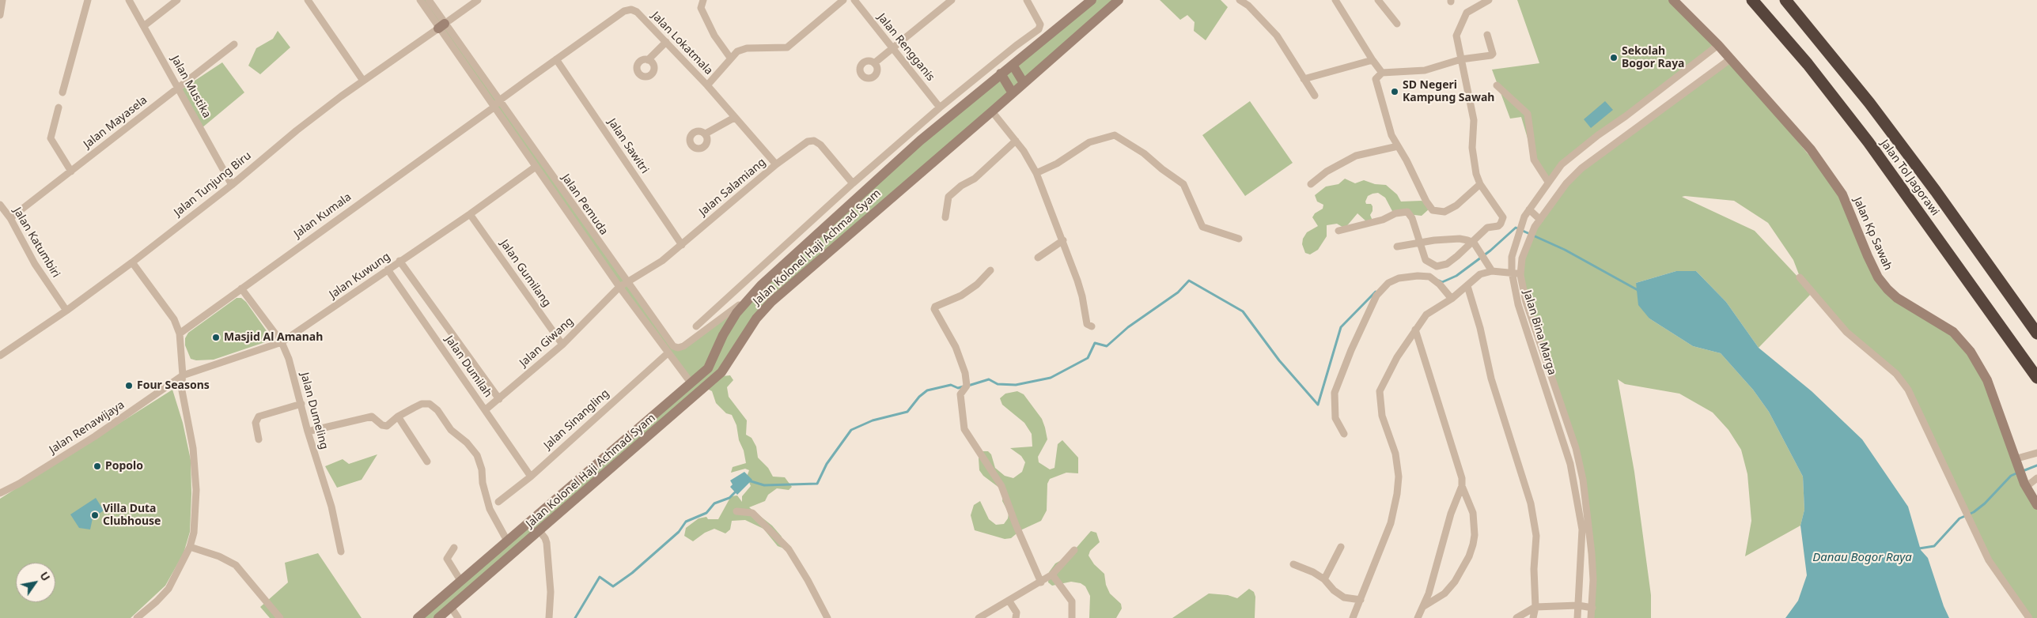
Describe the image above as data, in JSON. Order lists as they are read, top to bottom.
{
  "streets": {
    "highway": ["Jalan Tol Jagorawi"],
    "main road": ["Jalan Kp Sawah", "Jalan Kolonel Haji Achmad Syam"],
    "street": [
      "Jalan Lokatmala",
      "Jalan Rengganis",
      "Jalan Mustika",
      "Jalan Mayasela",
      "Jalan Sawitri",
      "Jalan Tunjung Biru",
      "Jalan Salamiang",
      "Jalan Pemuda",
      "Jalan Kumala",
      "Jalan Katumbiri",
      "Jalan Gumilang",
      "Jalan Kuwung",
      "Jalan Bina Marga",
      "Jalan Giwang",
      "Jalan Dumilah",
      "Jalan Dumeling",
      "Jalan Sinangling",
      "Jalan Renawijaya"
    ]
  },
  "crossings": [
    ["Jalan Lokatmala", "Jalan Sawitri"],
    ["Jalan Lokatmala", "Jalan Salamiang"],
    ["Jalan Lokatmala", "Jalan Pemuda"],
    ["Jalan Lokatmala", "Jalan Kumala"],
    ["Jalan Mustika", "Jalan Mayasela"],
    ["Jalan Mustika", "Jalan Tunjung Biru"],
    ["Jalan Mayasela", "Jalan Katumbiri"],
    ["Jalan Sawitri", "Jalan Salamiang"],
    ["Jalan Tunjung Biru", "Jalan Pemuda"],
    ["Jalan Tunjung Biru", "Jalan Katumbiri"],
    ["Jalan Salamiang", "Jalan Pemuda"],
    ["Jalan Salamiang", "Jalan Giwang"],
    ["Jalan Pemuda", "Jalan Kolonel Haji Achmad Syam"],
    ["Jalan Pemuda", "Jalan Kuwung"],
    ["Jalan Pemuda", "Jalan Giwang"],
    ["Jalan Pemuda", "Jalan Sinangling"],
    ["Jalan Kumala", "Jalan Dumeling"],
    ["Jalan Kp Sawah", "Jalan Bina Marga"],
    ["Jalan Gumilang", "Jalan Kuwung"],
    ["Jalan Gumilang", "Jalan Giwang"],
    ["Jalan Kuwung", "Jalan Dumilah"],
    ["Jalan Kuwung", "Jalan Dumeling"],
    ["Jalan Kuwung", "Jalan Renawijaya"],
    ["Jalan Giwang", "Jalan Dumilah"],
    ["Jalan Dumilah", "Jalan Sinangling"]
  ],
  "water": ["Danau Bogor Raya"],
  "places": [
    "Sekolah Bogor Raya",
    "SD Negeri Kampung Sawah",
    "Masjid Al Amanah",
    "Four Seasons",
    "Popolo",
    "Villa Duta Clubhouse"
  ],
  "north": "top right"
}
